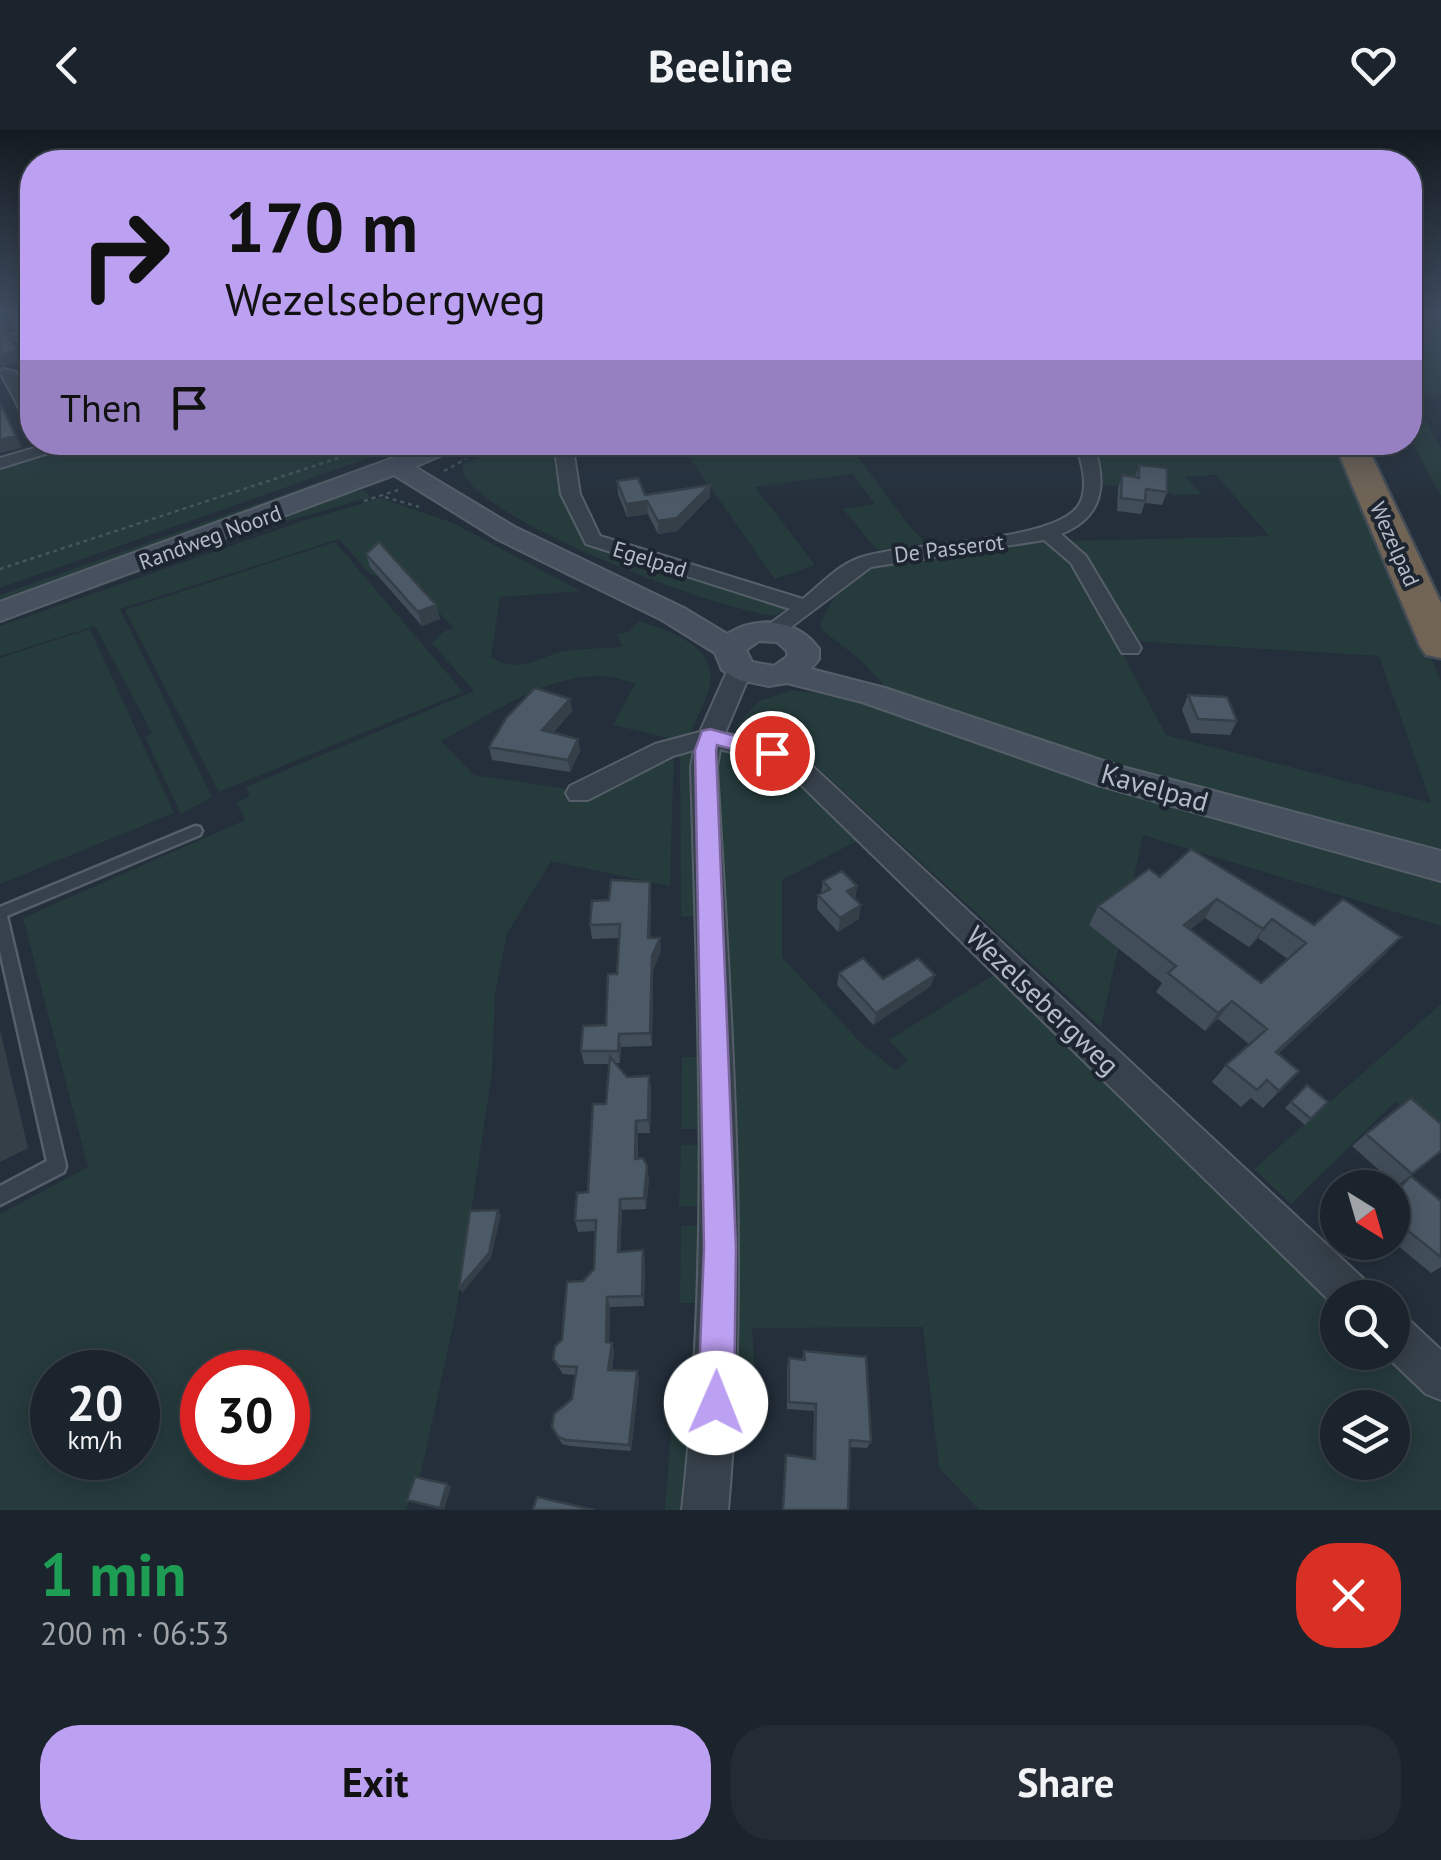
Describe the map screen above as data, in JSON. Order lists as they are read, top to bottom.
{
  "streets": {
    "highway": ["Wezelpad"],
    "street": [
      "Randweg Noord",
      "De Passerot",
      "Egelpad",
      "Kavelpad",
      "Wezelsebergweg"
    ]
  },
  "crossings": [
    ["Randweg Noord", "Kavelpad"],
    ["De Passerot", "Egelpad"],
    ["De Passerot", "Kavelpad"]
  ],
  "north": "bottom right",
  "page": {
    "header": "Beeline",
    "turn": ["170 m", "Wezelsebergweg"],
    "then": "Then",
    "speed": "20 km/h",
    "limit": "30",
    "heading": ["1 min", "200 m · 06:53"],
    "buttons": ["Exit", "Share"]
  }
}
